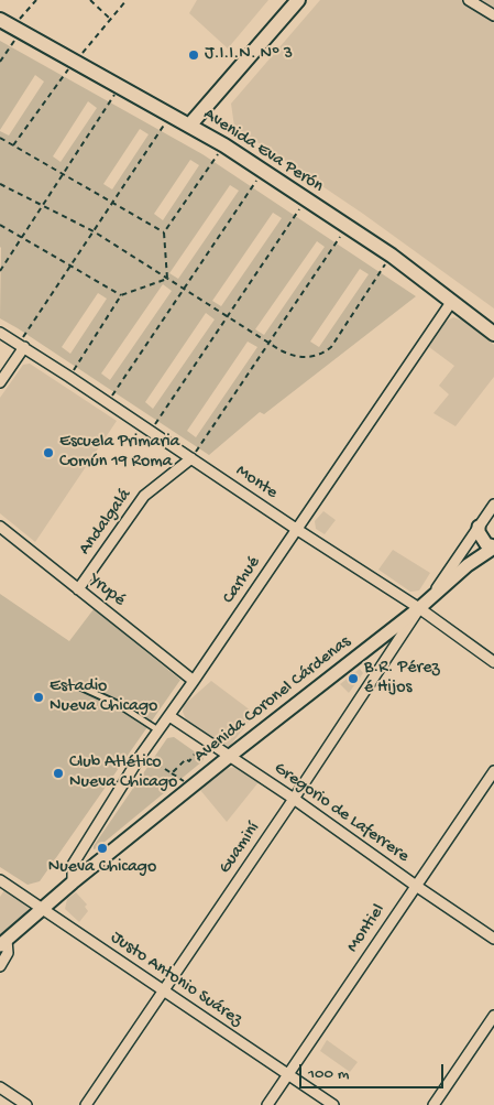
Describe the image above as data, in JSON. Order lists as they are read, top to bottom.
{
  "streets": {
    "main road": ["Avenida Eva Perón"],
    "street": [
      "Monte",
      "Andalgalá",
      "Carhué",
      "Yrupé",
      "Avenida Coronel Cárdenas",
      "Gregorio de Laferrere",
      "Guaminí",
      "Montiel",
      "Justo Antonio Suárez"
    ]
  },
  "crossings": [
    ["Avenida Eva Perón", "Carhué"],
    ["Monte", "Andalgalá"],
    ["Monte", "Carhué"],
    ["Monte", "Avenida Coronel Cárdenas"],
    ["Monte", "Guaminí"],
    ["Andalgalá", "Yrupé"],
    ["Carhué", "Yrupé"],
    ["Carhué", "Avenida Coronel Cárdenas"],
    ["Carhué", "Gregorio de Laferrere"],
    ["Avenida Coronel Cárdenas", "Gregorio de Laferrere"],
    ["Avenida Coronel Cárdenas", "Guaminí"],
    ["Avenida Coronel Cárdenas", "Justo Antonio Suárez"],
    ["Gregorio de Laferrere", "Guaminí"],
    ["Gregorio de Laferrere", "Montiel"],
    ["Guaminí", "Justo Antonio Suárez"],
    ["Montiel", "Justo Antonio Suárez"]
  ],
  "places": [
    "J.I.I.N. Nº 3",
    "Escuela Primaria Común 19 Roma",
    "B.R. Pérez é Hijos",
    "Estadio Nueva Chicago",
    "Club Atlético Nueva Chicago",
    "Nueva Chicago"
  ],
  "scale_bar": "100 m"
}
